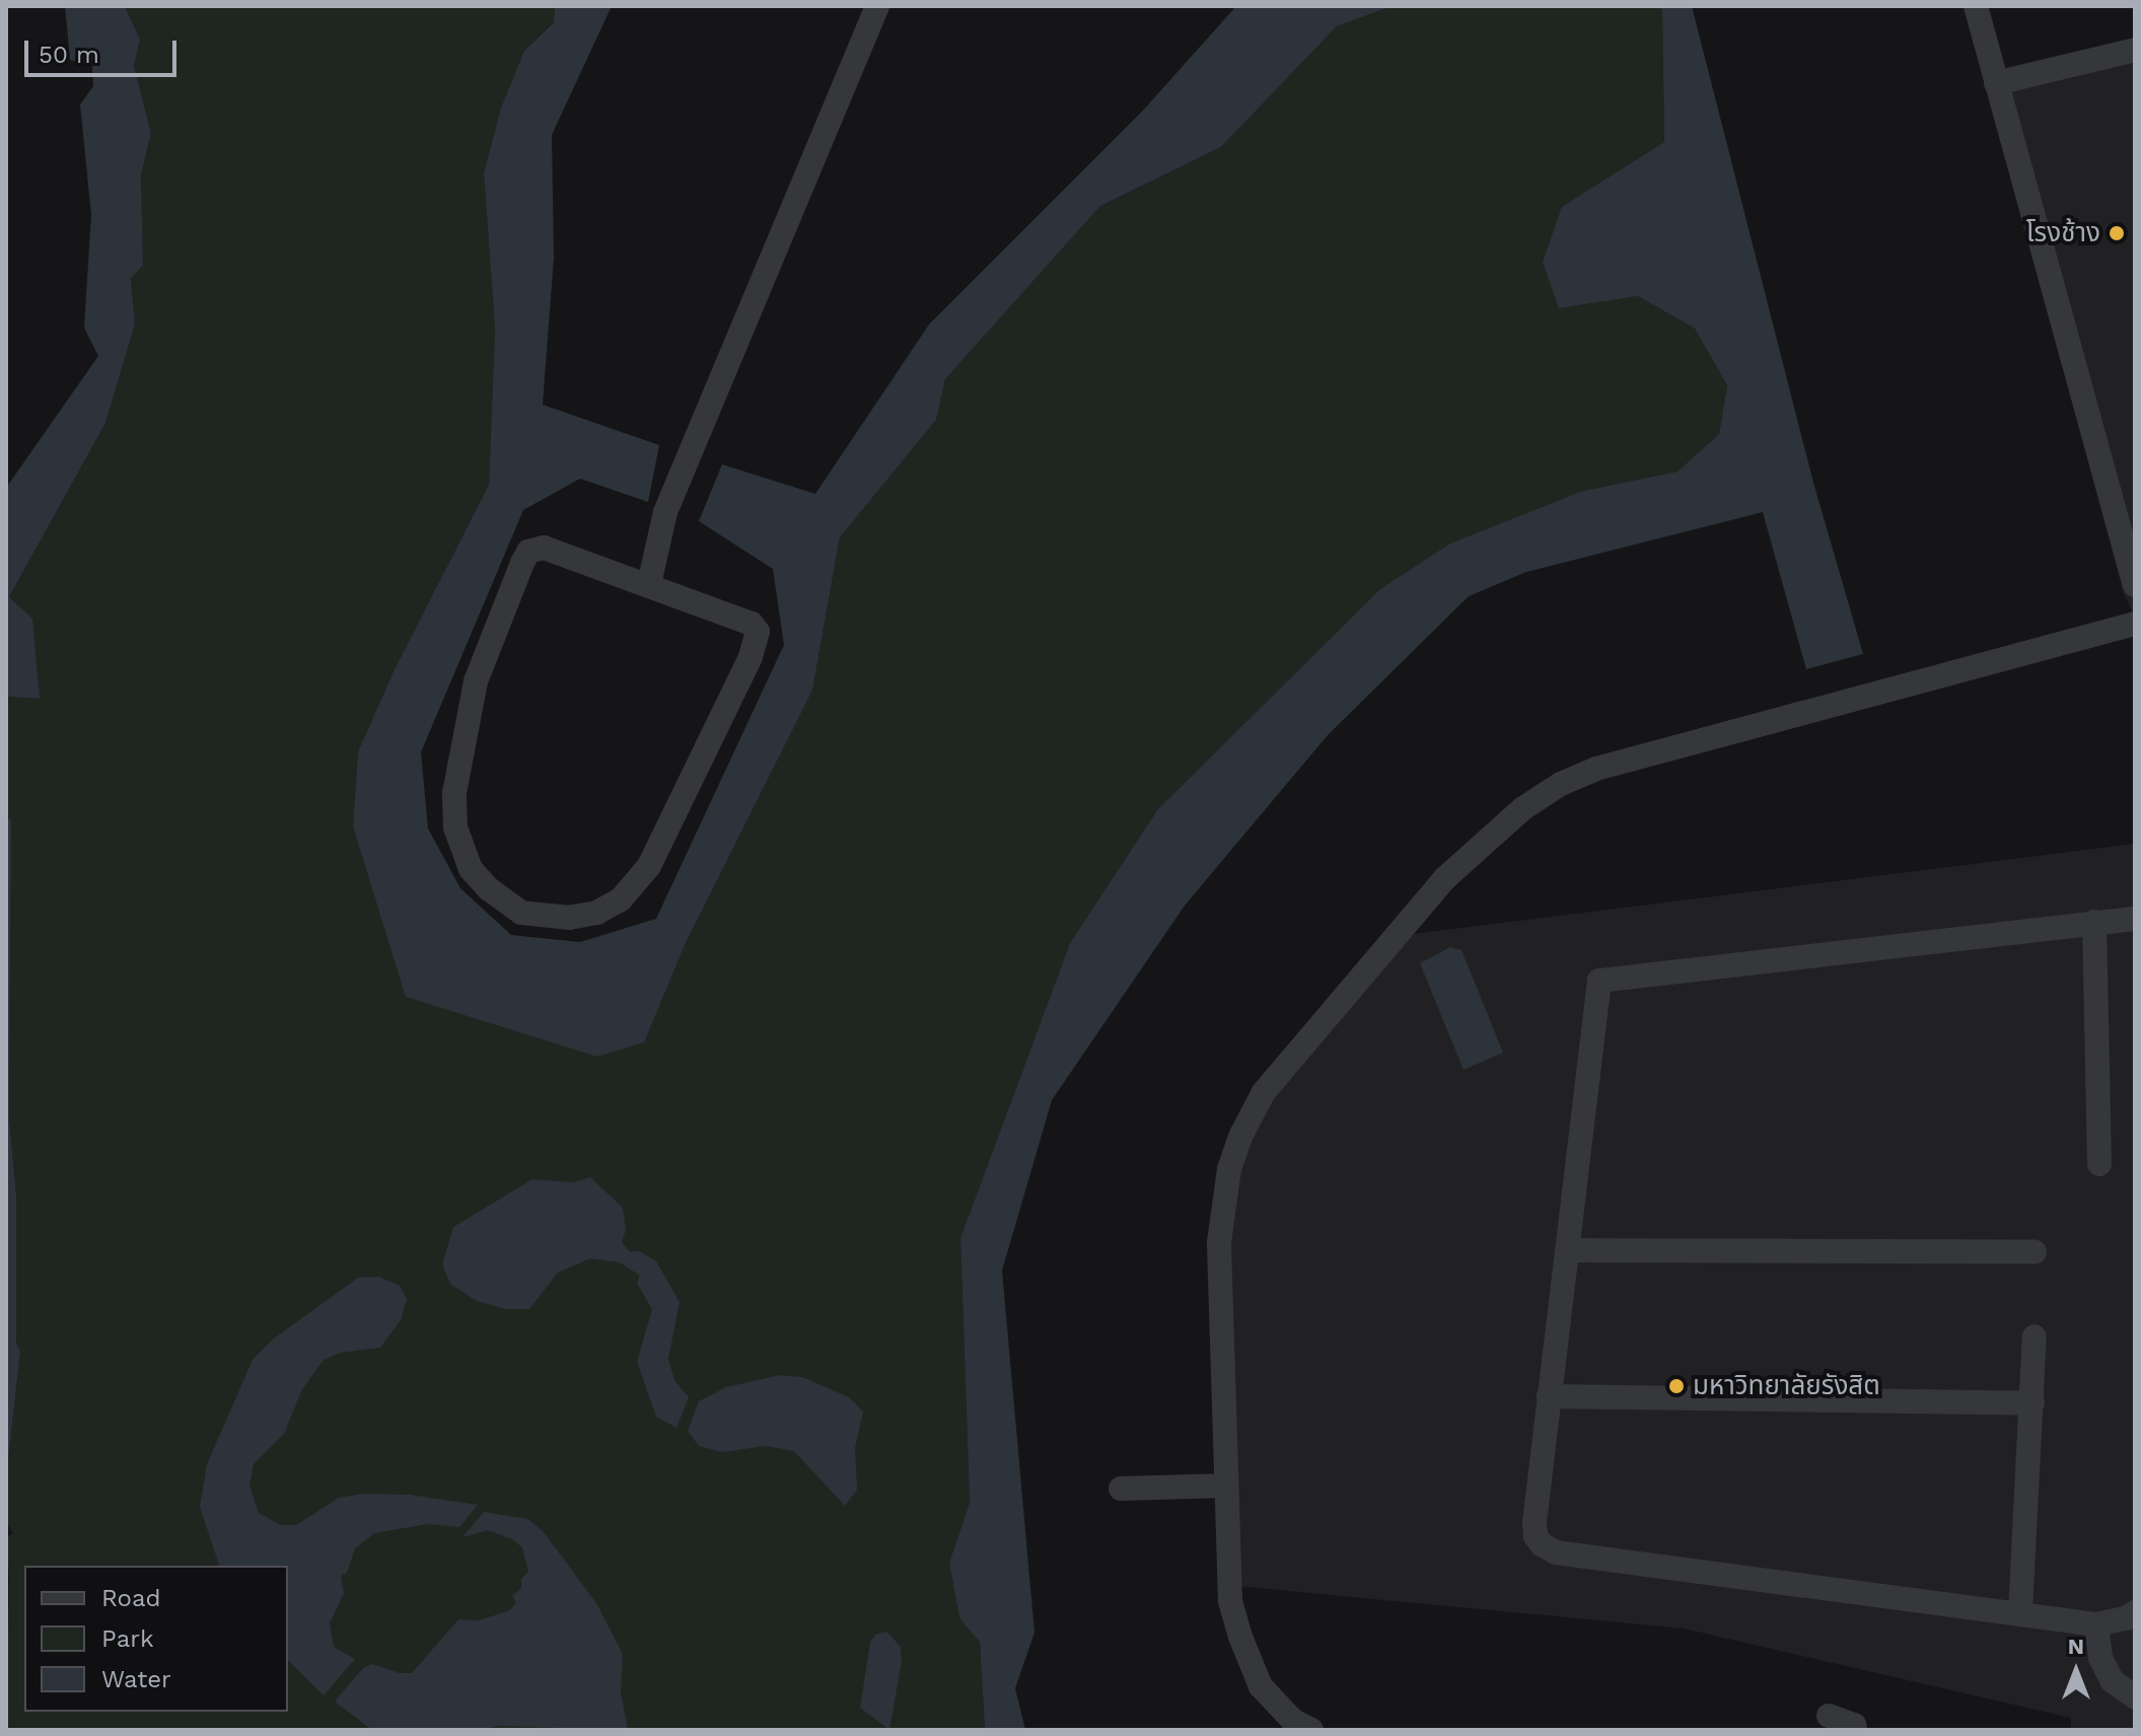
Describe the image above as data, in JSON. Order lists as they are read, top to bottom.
{
  "places": ["โรงช้าง", "มหาวิทยาลัยรังสิต"],
  "legend": ["Road", "Park", "Water"],
  "scale_bar": "50 m",
  "north": "top"
}
